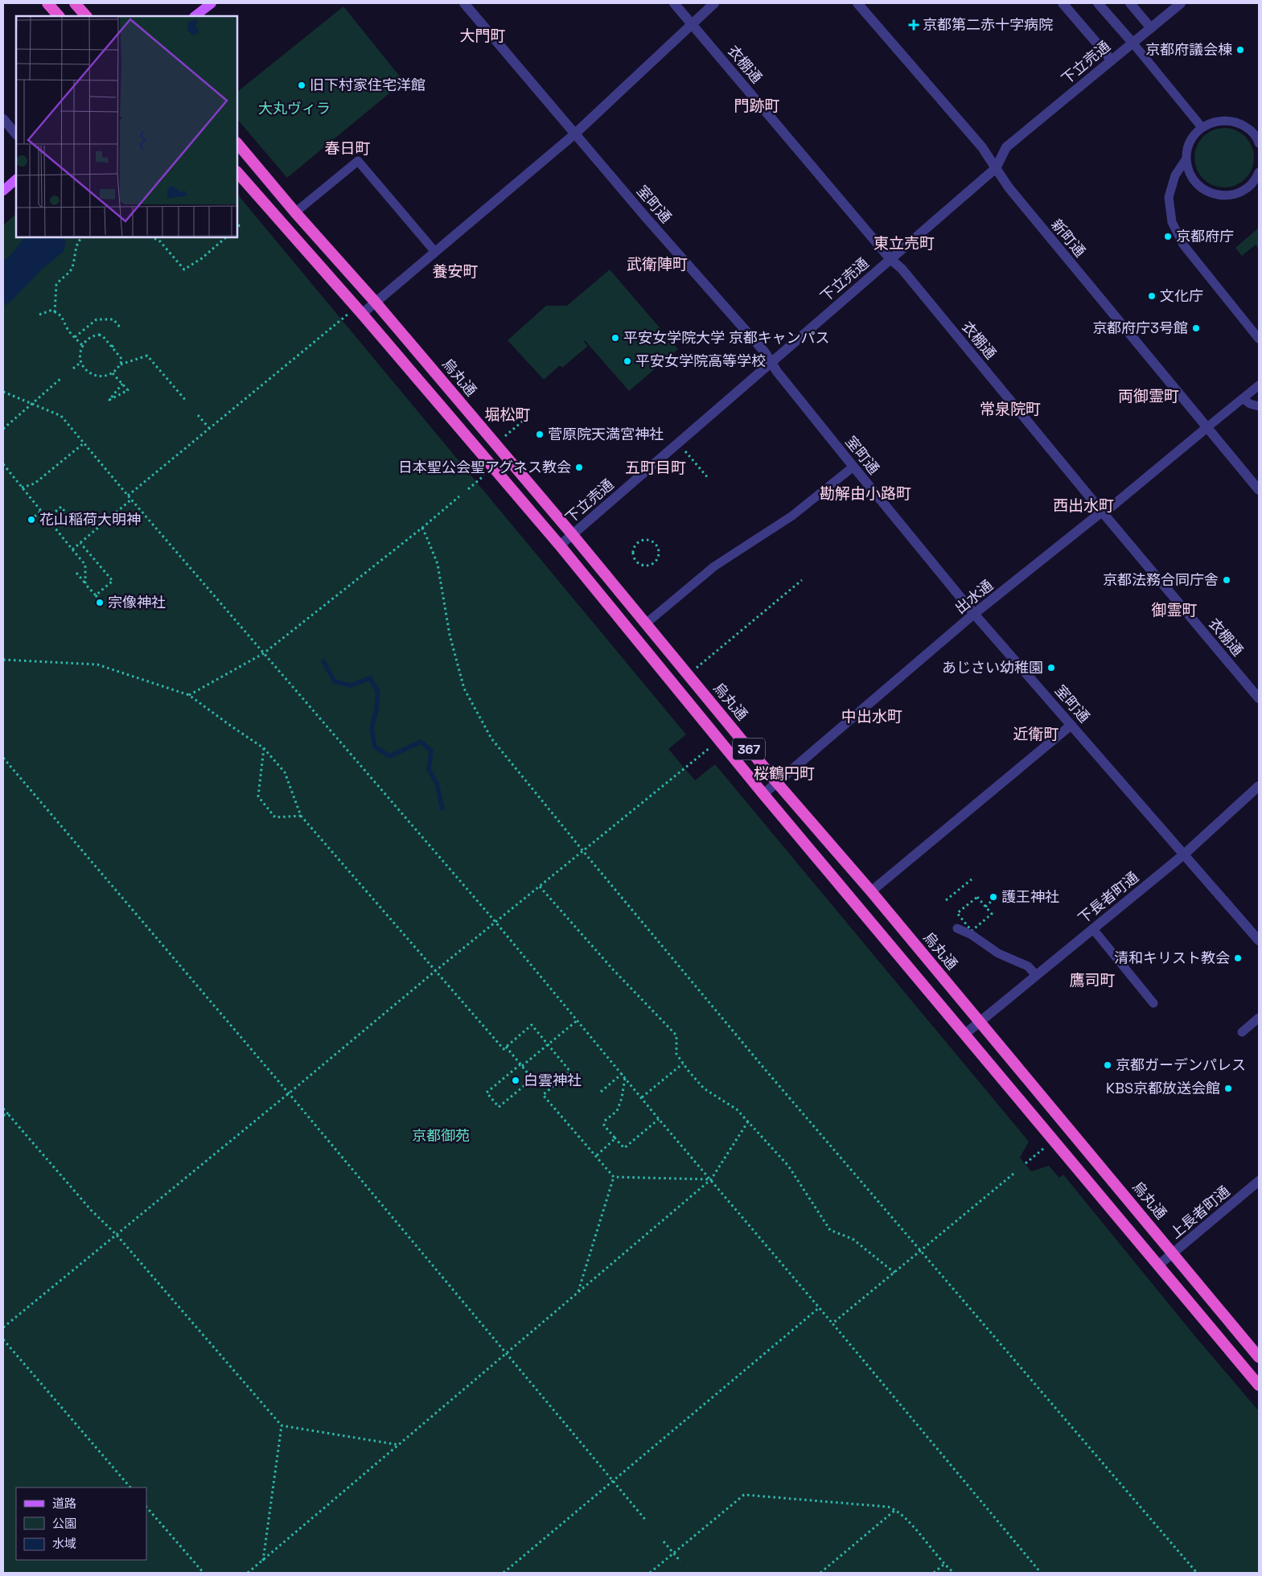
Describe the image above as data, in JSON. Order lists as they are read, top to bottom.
{
  "streets": {
    "highway": ["烏丸通", "367"],
    "street": [
      "下立売通",
      "衣棚通",
      "室町通",
      "新町通",
      "出水通",
      "下長者町通",
      "上長者町通"
    ]
  },
  "crossings": [
    ["下立売通", "衣棚通"],
    ["下立売通", "室町通"],
    ["下立売通", "新町通"],
    ["下立売通", "烏丸通"],
    ["衣棚通", "出水通"],
    ["室町通", "出水通"],
    ["室町通", "下長者町通"],
    ["新町通", "出水通"],
    ["烏丸通", "出水通"],
    ["烏丸通", "下長者町通"],
    ["烏丸通", "上長者町通"]
  ],
  "districts": [
    "大門町",
    "門跡町",
    "春日町",
    "東立売町",
    "武衛陣町",
    "養安町",
    "両御霊町",
    "常泉院町",
    "堀松町",
    "五町目町",
    "勘解由小路町",
    "西出水町",
    "御霊町",
    "中出水町",
    "近衛町",
    "桜鶴円町",
    "鷹司町"
  ],
  "parks": ["大丸ヴィラ", "京都御苑"],
  "places": {
    "health": ["京都第二赤十字病院"],
    "other": [
      "京都府議会棟",
      "旧下村家住宅洋館",
      "京都府庁",
      "文化庁",
      "京都府庁3号館",
      "平安女学院大学 京都キャンパス",
      "平安女学院高等学校",
      "菅原院天満宮神社",
      "日本聖公会聖アグネス教会",
      "花山稲荷大明神",
      "京都法務合同庁舎",
      "宗像神社",
      "あじさい幼稚園",
      "護王神社",
      "清和キリスト教会",
      "京都ガーデンパレス",
      "白雲神社",
      "KBS京都放送会館"
    ]
  },
  "legend": ["道路", "公園", "水域"]
}
